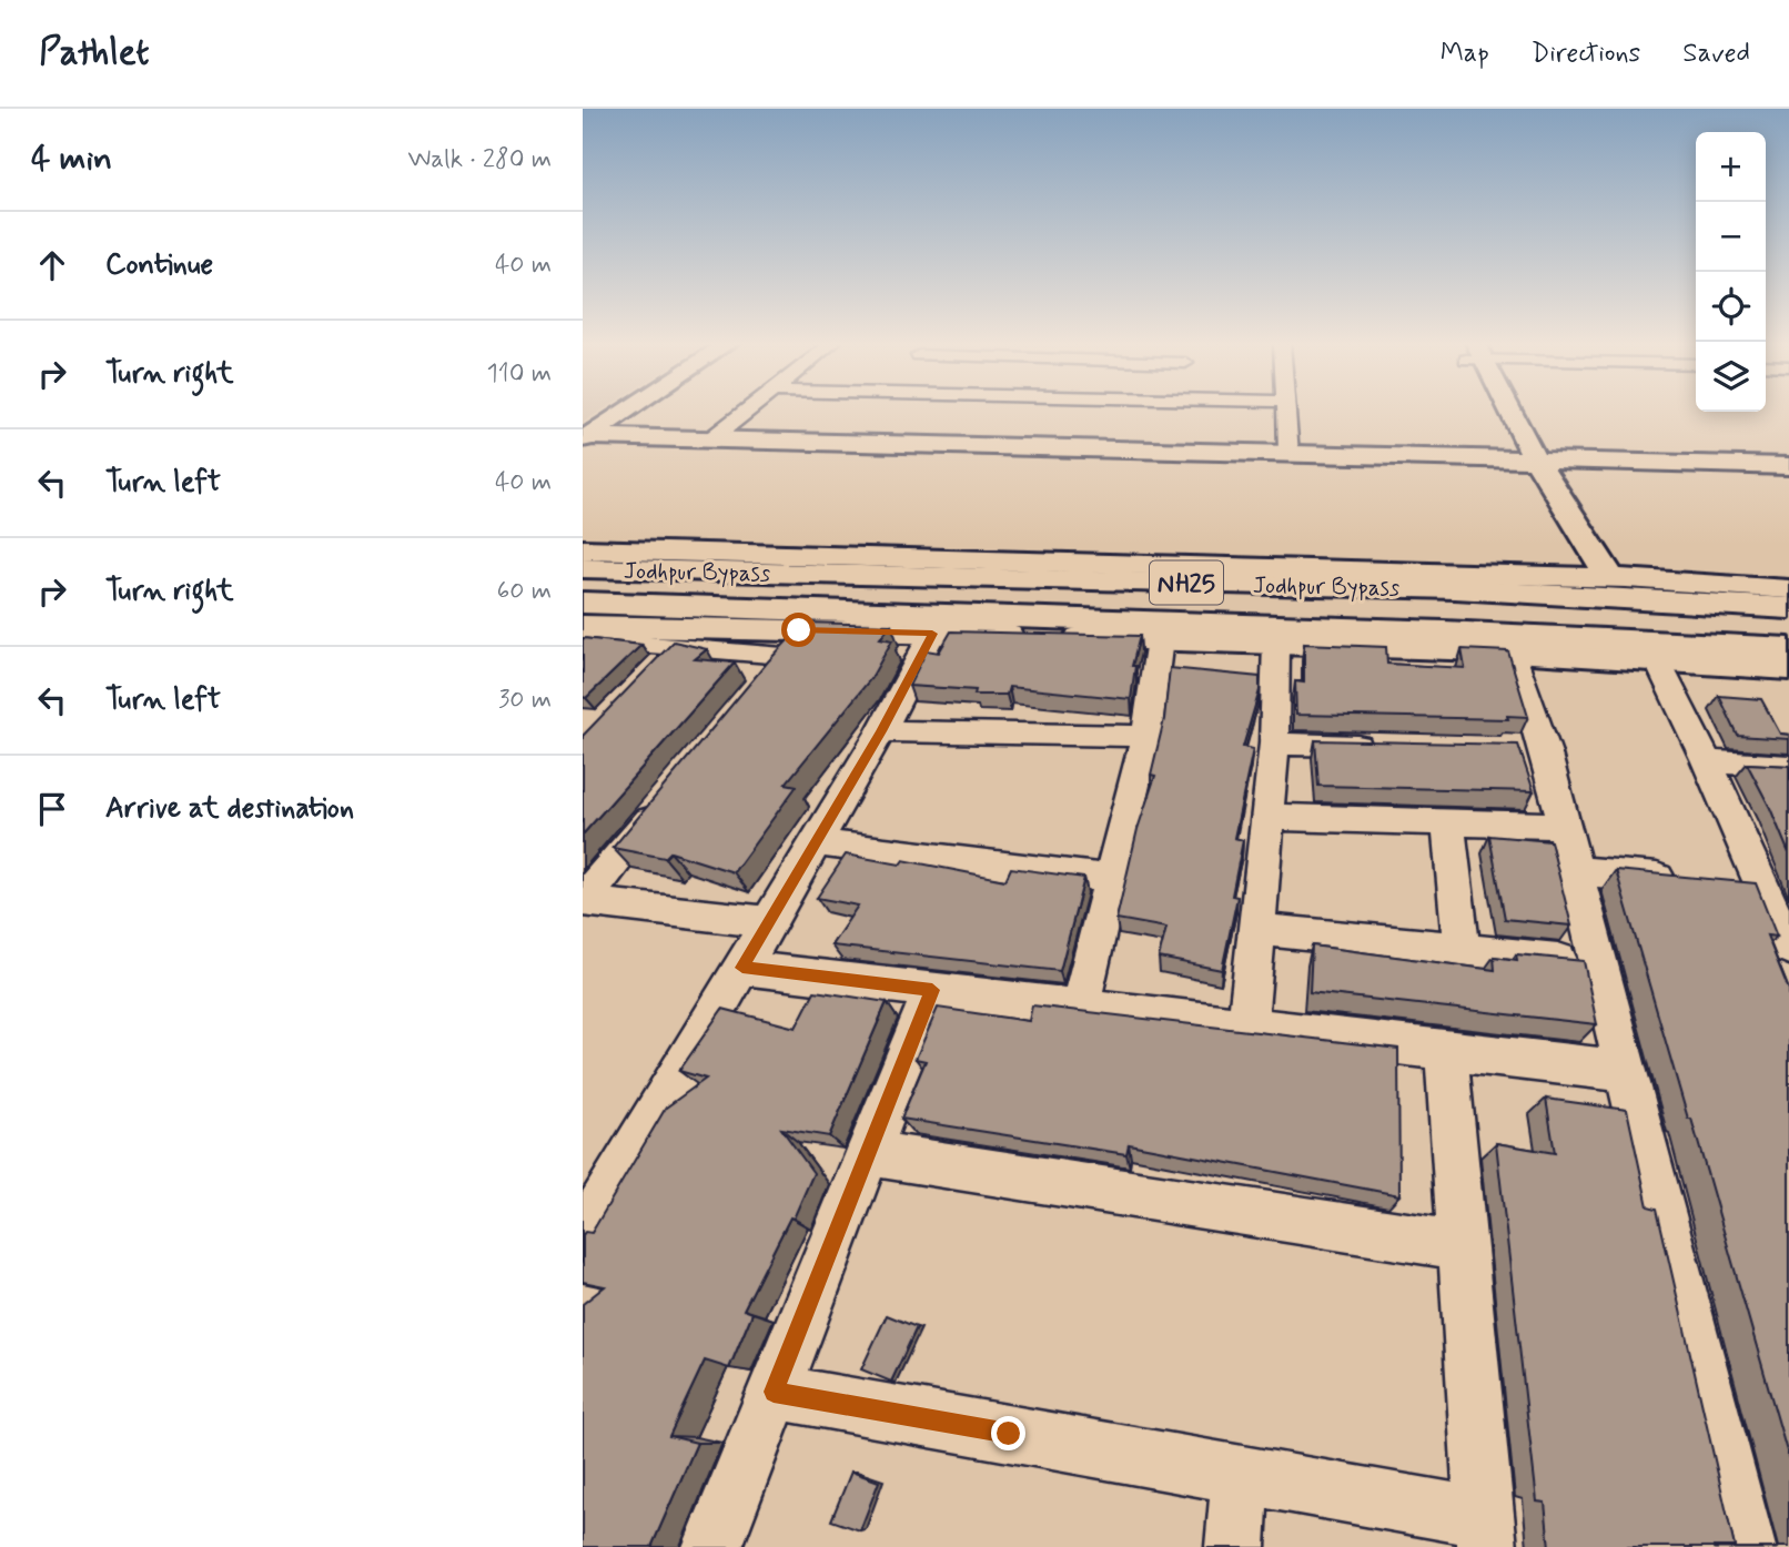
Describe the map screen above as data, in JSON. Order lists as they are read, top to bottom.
{
  "streets": {
    "main road": ["Jodhpur Bypass", "NH25"]
  },
  "page": {
    "header": "Pathlet",
    "nav": ["Map", "Directions", "Saved"],
    "heading": ["4 min", "Walk · 280 m"],
    "map_buttons": ["+", "−"],
    "list": [
      ["Continue", "40 m"],
      ["Turn right", "110 m"],
      ["Turn left", "40 m"],
      ["Turn right", "60 m"],
      ["Turn left", "30 m"],
      "Arrive at destination"
    ]
  }
}
